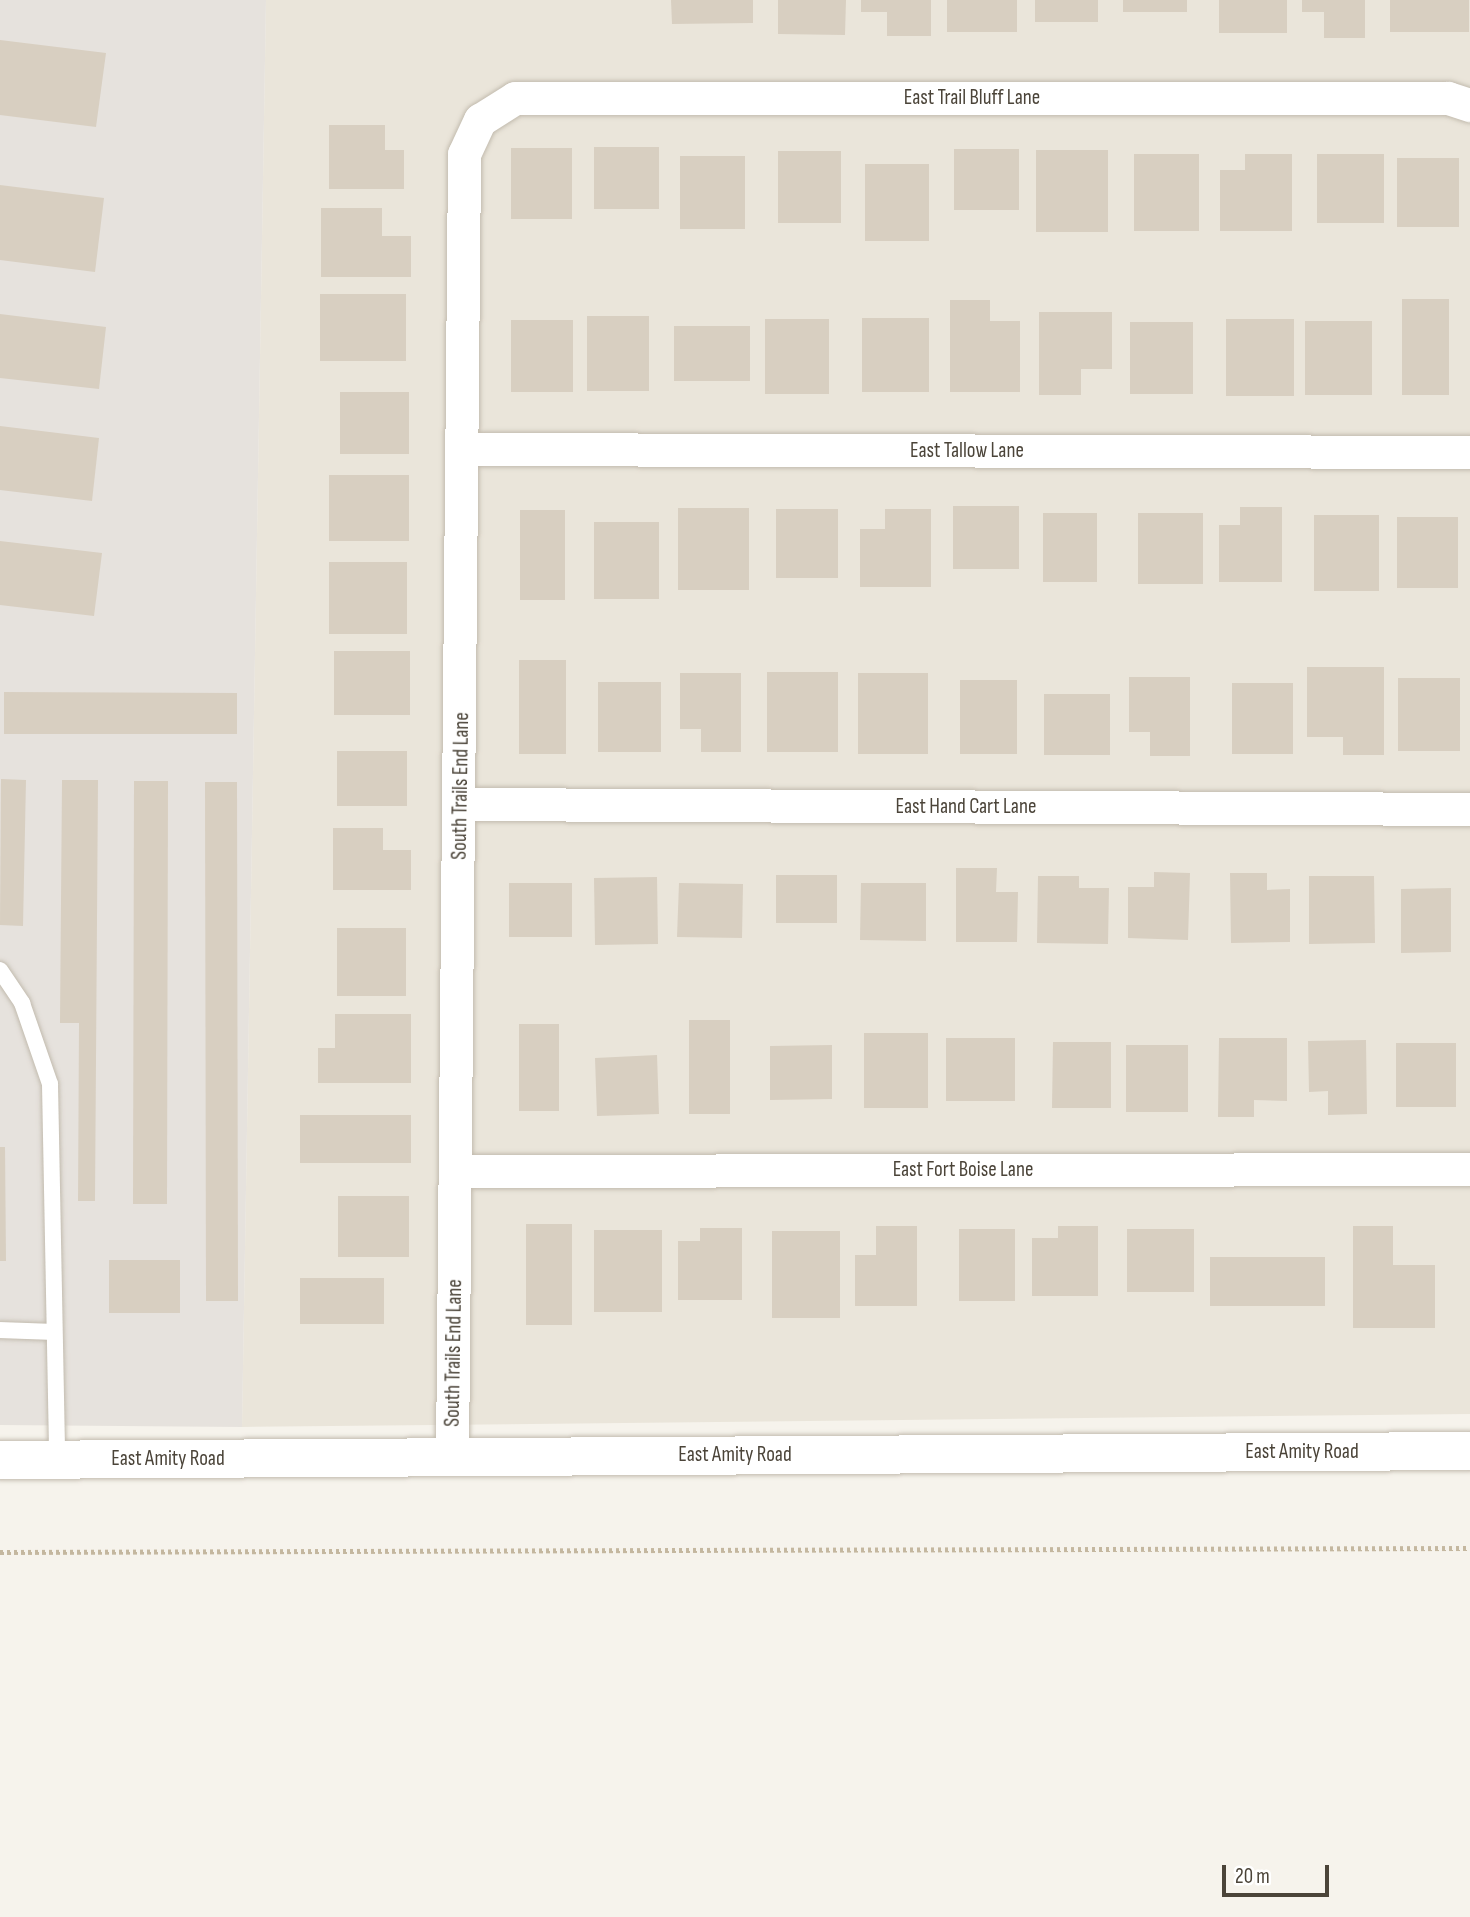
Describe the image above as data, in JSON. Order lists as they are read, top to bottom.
{
  "streets": {
    "street": [
      "East Trail Bluff Lane",
      "East Tallow Lane",
      "South Trails End Lane",
      "East Hand Cart Lane",
      "East Fort Boise Lane",
      "East Amity Road"
    ]
  },
  "crossings": [
    ["East Trail Bluff Lane", "South Trails End Lane"],
    ["East Tallow Lane", "South Trails End Lane"],
    ["South Trails End Lane", "East Hand Cart Lane"],
    ["South Trails End Lane", "East Fort Boise Lane"],
    ["South Trails End Lane", "East Amity Road"]
  ],
  "scale_bar": "20 m"
}
